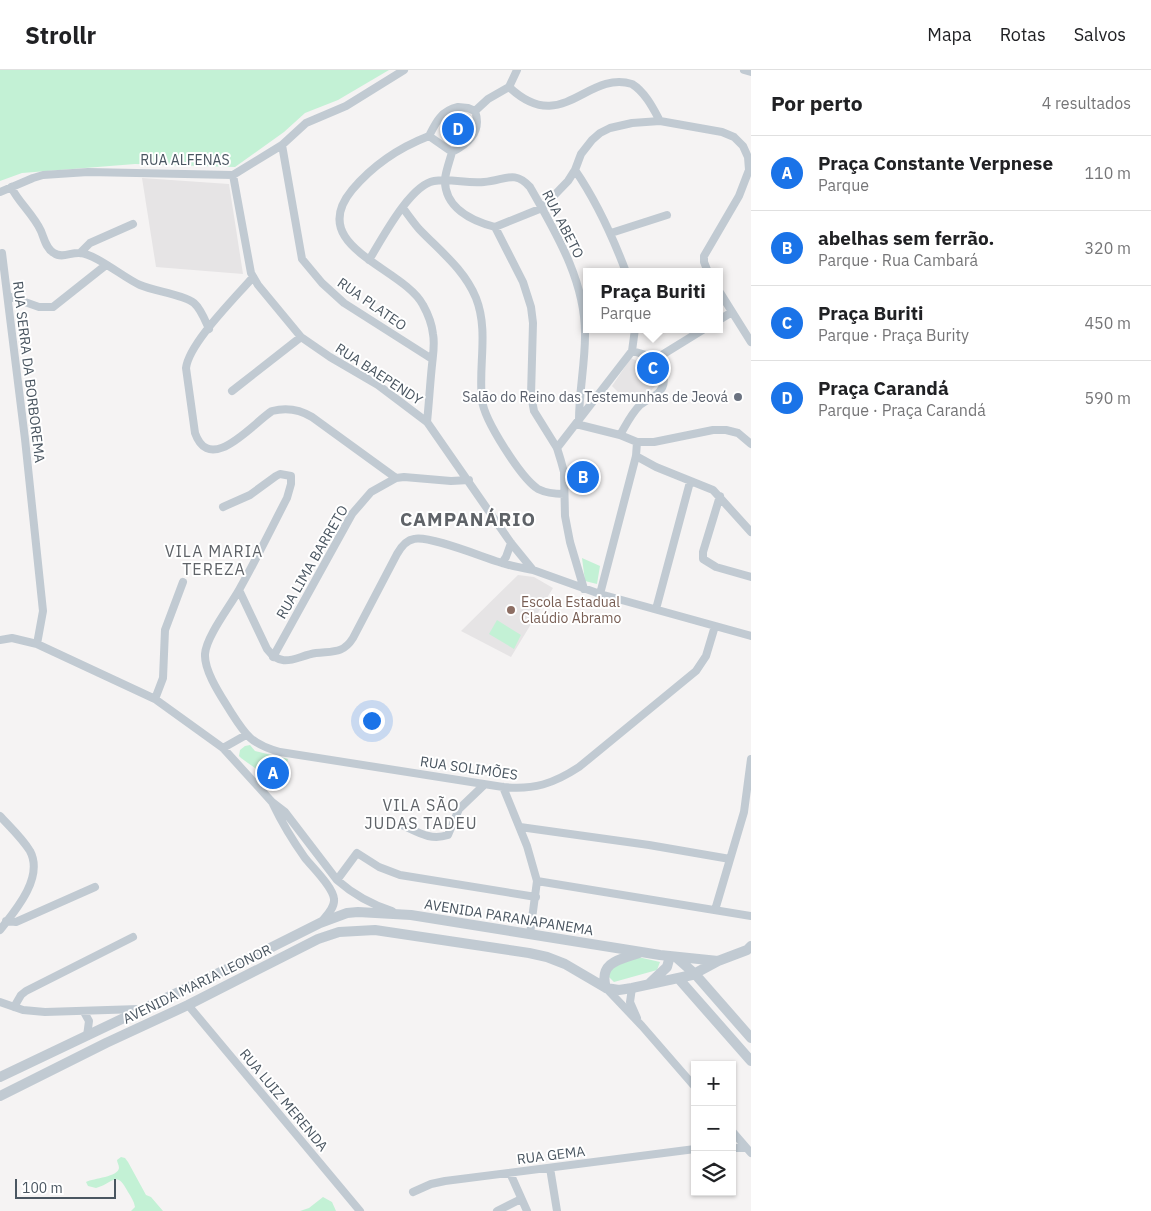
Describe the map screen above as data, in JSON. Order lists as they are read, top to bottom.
{
  "streets": {
    "street": [
      "RUA ALFENAS",
      "RUA ABETO",
      "RUA PLATEO",
      "RUA SERRA DA BORBOREMA",
      "RUA BAEPENDY",
      "RUA LIMA BARRETO",
      "RUA SOLIMÕES",
      "AVENIDA PARANAPANEMA",
      "AVENIDA MARIA LEONOR",
      "RUA LUIZ MERENDA",
      "RUA GEMA"
    ]
  },
  "crossings": [
    ["RUA ALFENAS", "RUA PLATEO"],
    ["RUA ALFENAS", "RUA BAEPENDY"],
    ["RUA SERRA DA BORBOREMA", "AVENIDA PARANAPANEMA"],
    ["RUA BAEPENDY", "RUA LIMA BARRETO"],
    ["AVENIDA PARANAPANEMA", "AVENIDA MARIA LEONOR"],
    ["AVENIDA MARIA LEONOR", "RUA LUIZ MERENDA"]
  ],
  "districts": ["CAMPANÁRIO", "VILA MARIA TEREZA", "VILA SÃO JUDAS TADEU"],
  "places": ["Salão do Reino das Testemunhas de Jeová", "Escola Estadual Claúdio Abramo"],
  "scale_bar": "100 m",
  "page": {
    "header": "Strollr",
    "nav": ["Mapa", "Rotas", "Salvos"],
    "heading": ["Por perto", "4 resultados"],
    "pins": [
      "D",
      "C",
      "B",
      "A"
    ],
    "list": [
      {
        "mark": "A",
        "name": "Praça Constante Verpnese",
        "note": "Parque",
        "value": "110 m"
      },
      {
        "mark": "B",
        "name": "abelhas sem ferrão.",
        "note": "Parque · Rua Cambará",
        "value": "320 m"
      },
      {
        "mark": "C",
        "name": "Praça Buriti",
        "note": "Parque · Praça Burity",
        "value": "450 m"
      },
      {
        "mark": "D",
        "name": "Praça Carandá",
        "note": "Parque · Praça Carandá",
        "value": "590 m"
      }
    ],
    "popup": ["Praça Buriti", "Parque"],
    "map_buttons": ["+", "−"],
    "scale": "100 m"
  }
}
